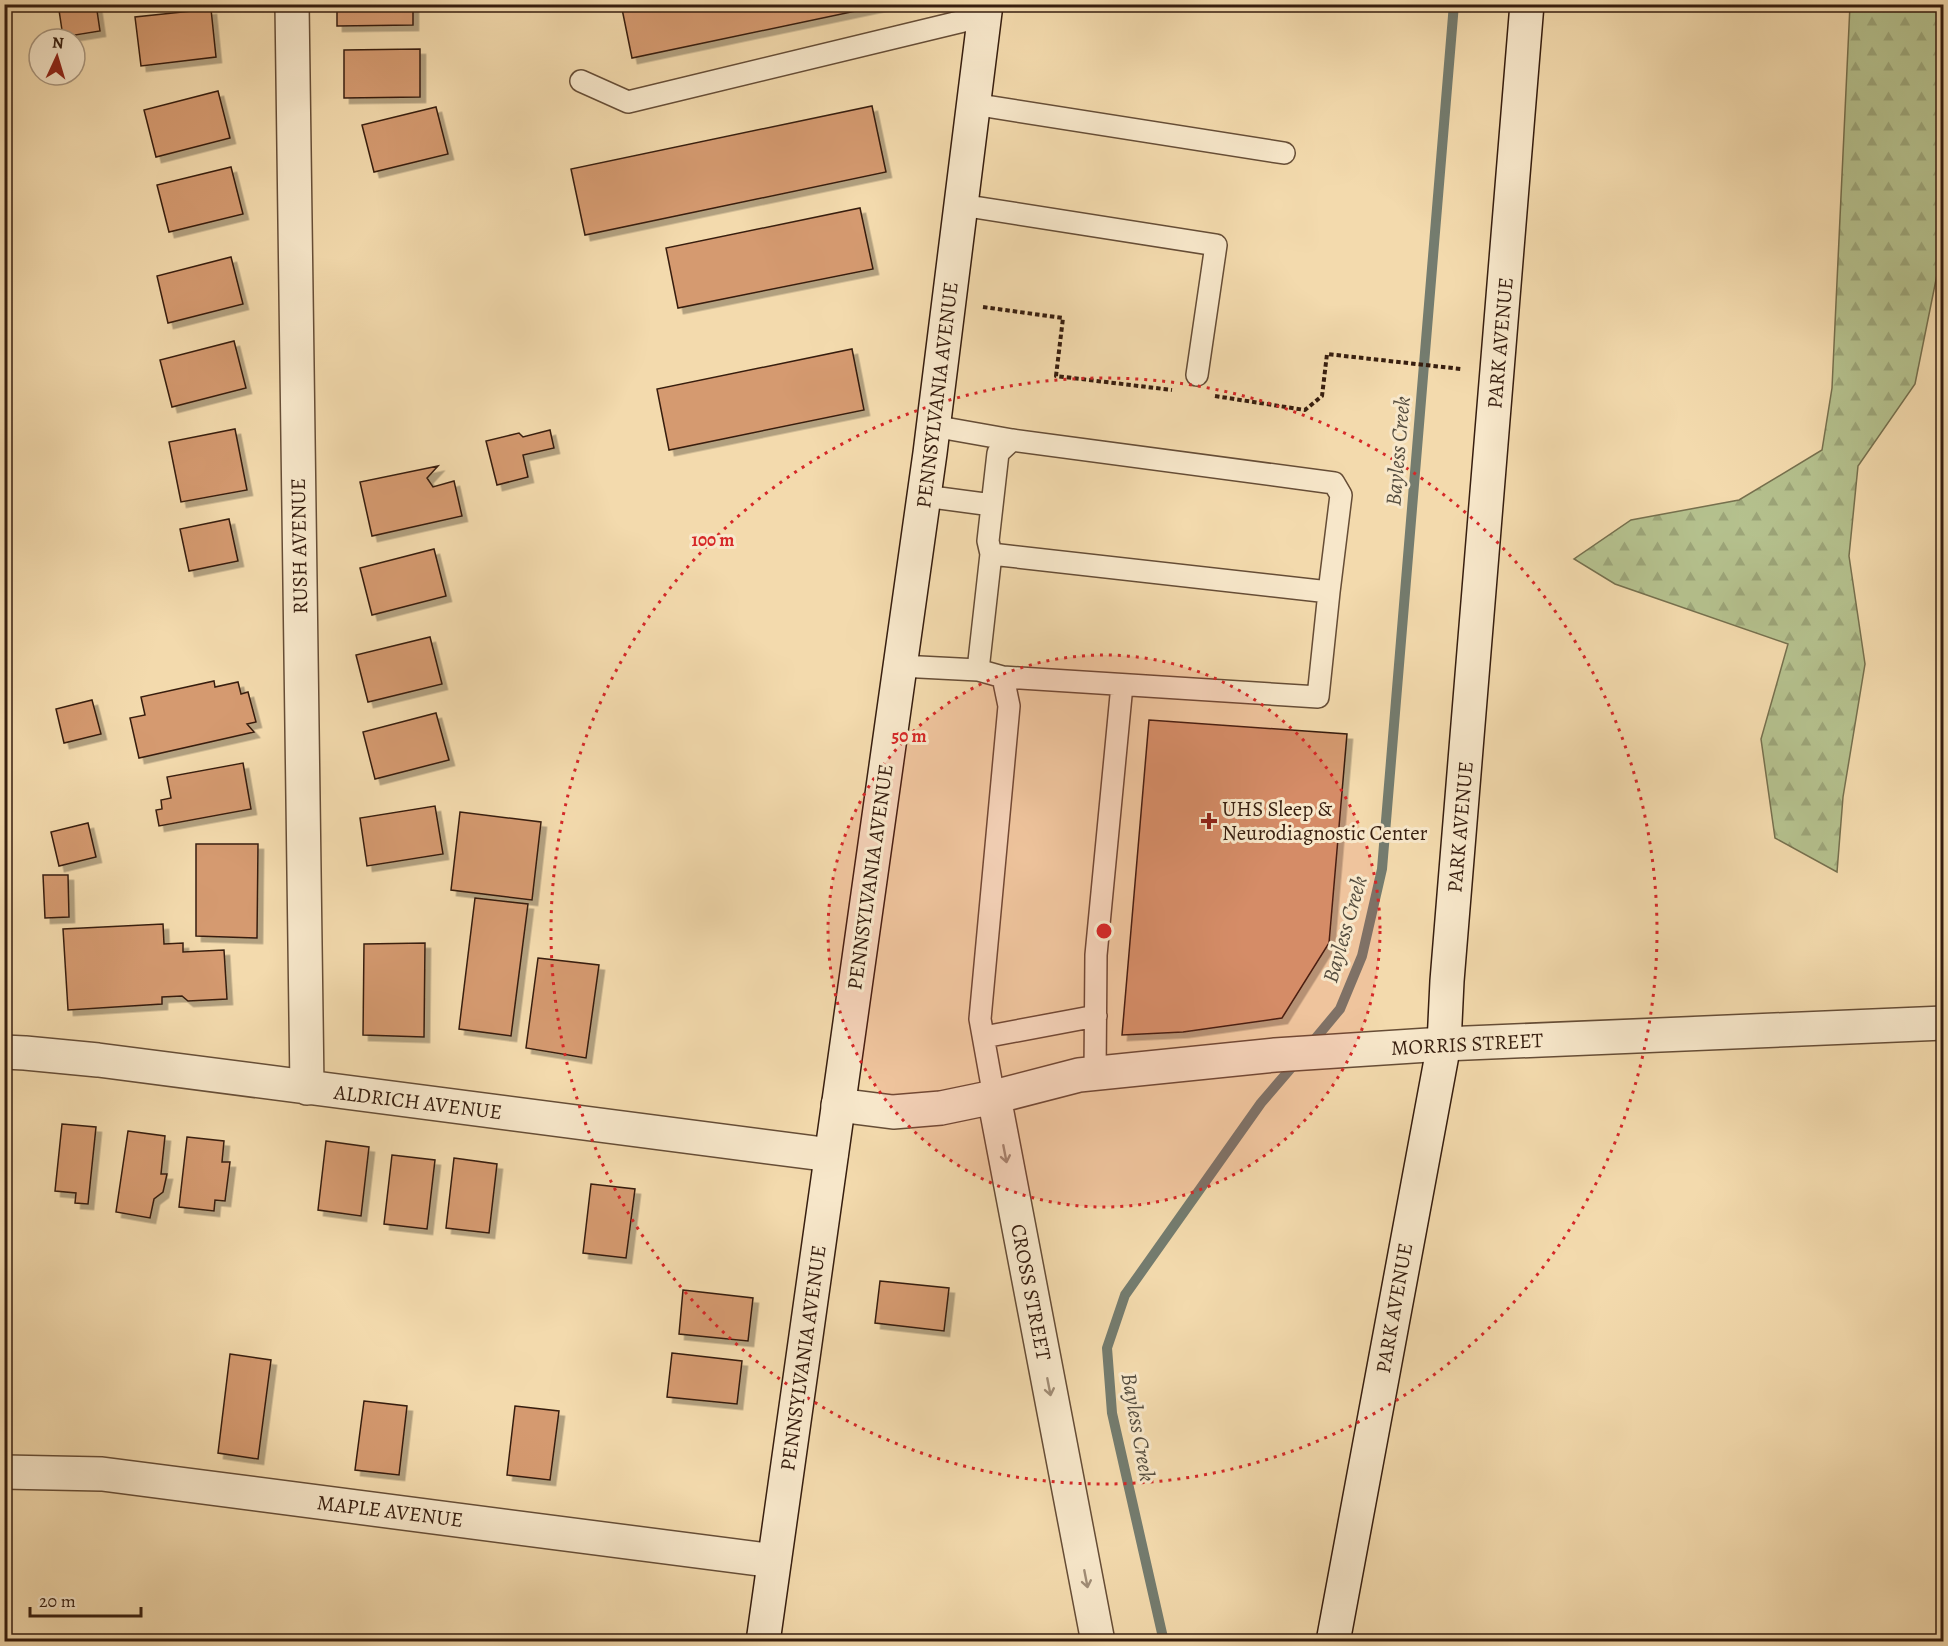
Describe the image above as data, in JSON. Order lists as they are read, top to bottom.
{
  "streets": {
    "street": [
      "PARK AVENUE",
      "PENNSYLVANIA AVENUE",
      "RUSH AVENUE",
      "MORRIS STREET",
      "ALDRICH AVENUE",
      "CROSS STREET",
      "MAPLE AVENUE"
    ]
  },
  "crossings": [
    ["PARK AVENUE", "MORRIS STREET"],
    ["PENNSYLVANIA AVENUE", "ALDRICH AVENUE"],
    ["PENNSYLVANIA AVENUE", "MAPLE AVENUE"],
    ["RUSH AVENUE", "ALDRICH AVENUE"],
    ["MORRIS STREET", "CROSS STREET"]
  ],
  "one_way": ["CROSS STREET"],
  "water": ["Bayless Creek"],
  "places": {
    "health": ["UHS Sleep & Neurodiagnostic Center"]
  },
  "scale_bar": "20 m",
  "north": "top",
  "rings": ["100 m", "50 m"]
}
